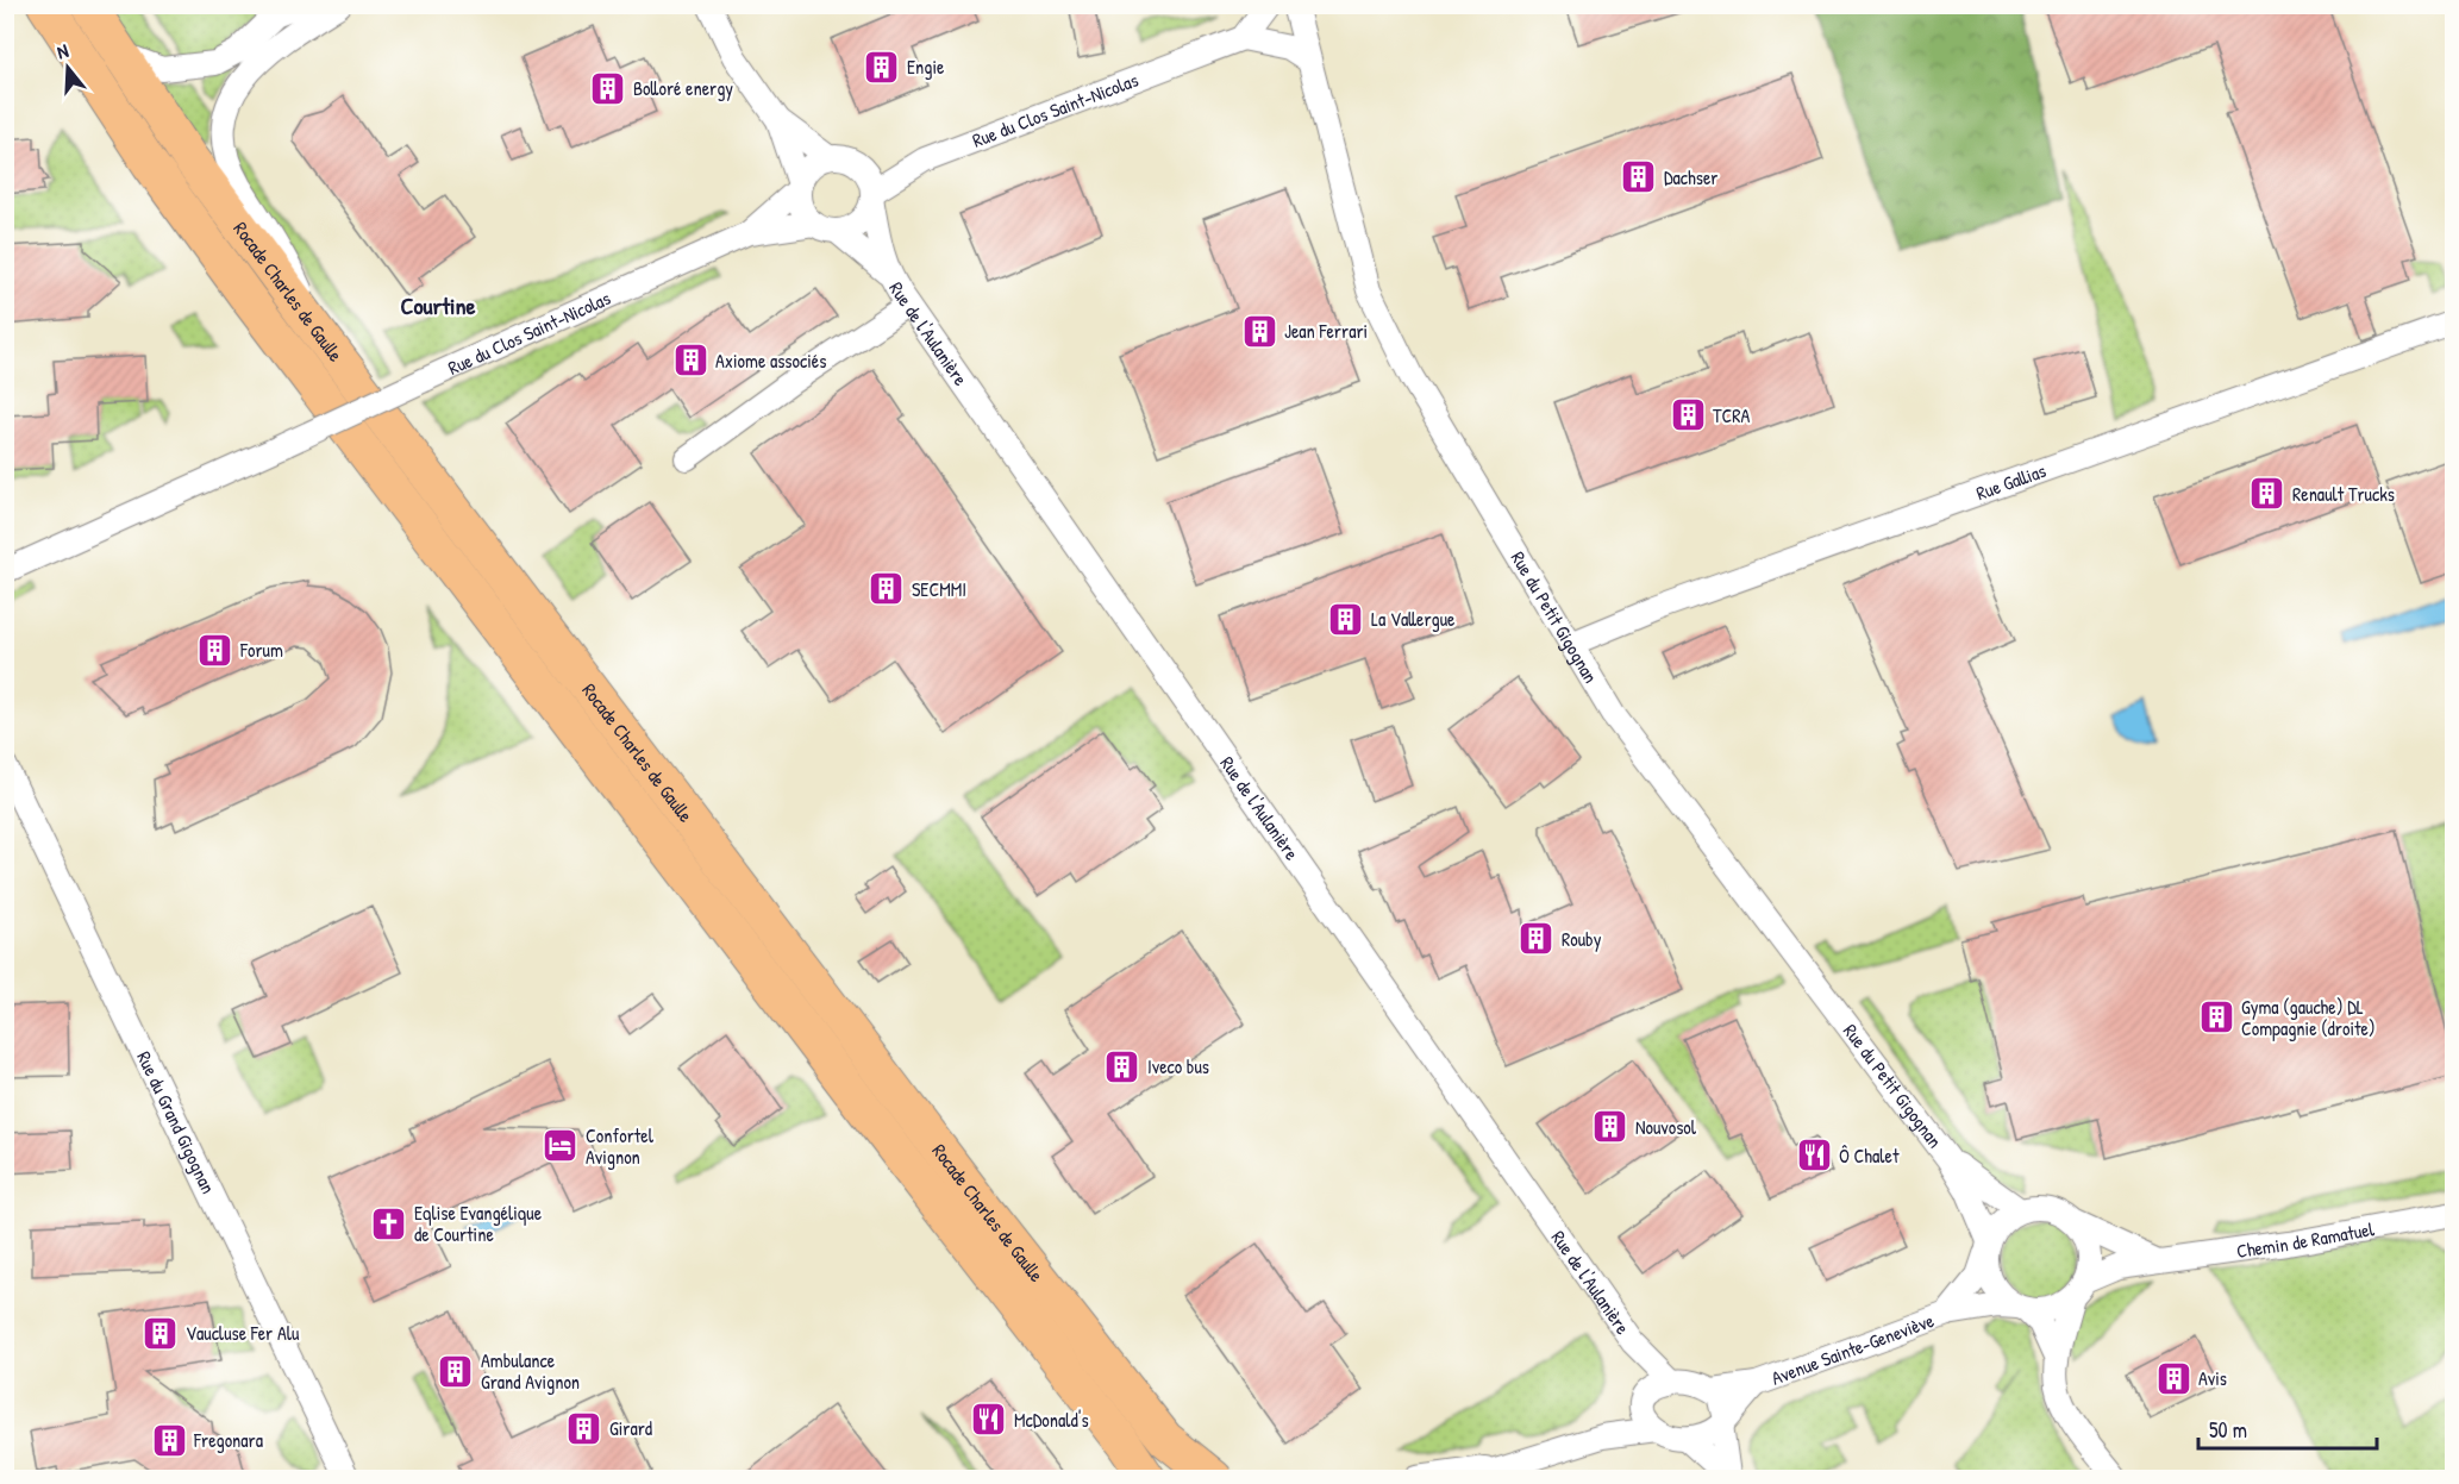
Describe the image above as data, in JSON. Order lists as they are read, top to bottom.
{
  "streets": {
    "main road": ["Rocade Charles de Gaulle"],
    "street": [
      "Rue du Clos Saint-Nicolas",
      "Rue de l'Aulanière",
      "Rue Gallias",
      "Rue du Petit Gigognan",
      "Rue du Grand Gigognan",
      "Chemin de Ramatuel",
      "Avenue Sainte-Geneviève"
    ]
  },
  "crossings": [
    ["Rue du Clos Saint-Nicolas", "Rue de l'Aulanière"],
    ["Rue de l'Aulanière", "Avenue Sainte-Geneviève"],
    ["Rue Gallias", "Rue du Petit Gigognan"],
    ["Rue du Petit Gigognan", "Chemin de Ramatuel"],
    ["Rue du Petit Gigognan", "Avenue Sainte-Geneviève"],
    ["Chemin de Ramatuel", "Avenue Sainte-Geneviève"]
  ],
  "districts": ["Courtine"],
  "places": {
    "building": [
      "Engie",
      "Bolloré energy",
      "Dachser",
      "Jean Ferrari",
      "Axiome associés",
      "TCRA",
      "Renault Trucks",
      "SECMMI",
      "La Vallergue",
      "Forum",
      "Rouby",
      "Gyma (gauche) DL Compagnie (droite)",
      "Iveco bus",
      "Nouvosol",
      "Vaucluse Fer Alu",
      "Ambulance Grand Avignon",
      "Avis",
      "Girard",
      "Fregonara"
    ],
    "hotel": ["Confortel Avignon"],
    "restaurant": ["Ô Chalet", "McDonald's"],
    "church": ["Eqlise Evangélique de Courtine"]
  },
  "scale_bar": "50 m",
  "north": "top"
}
